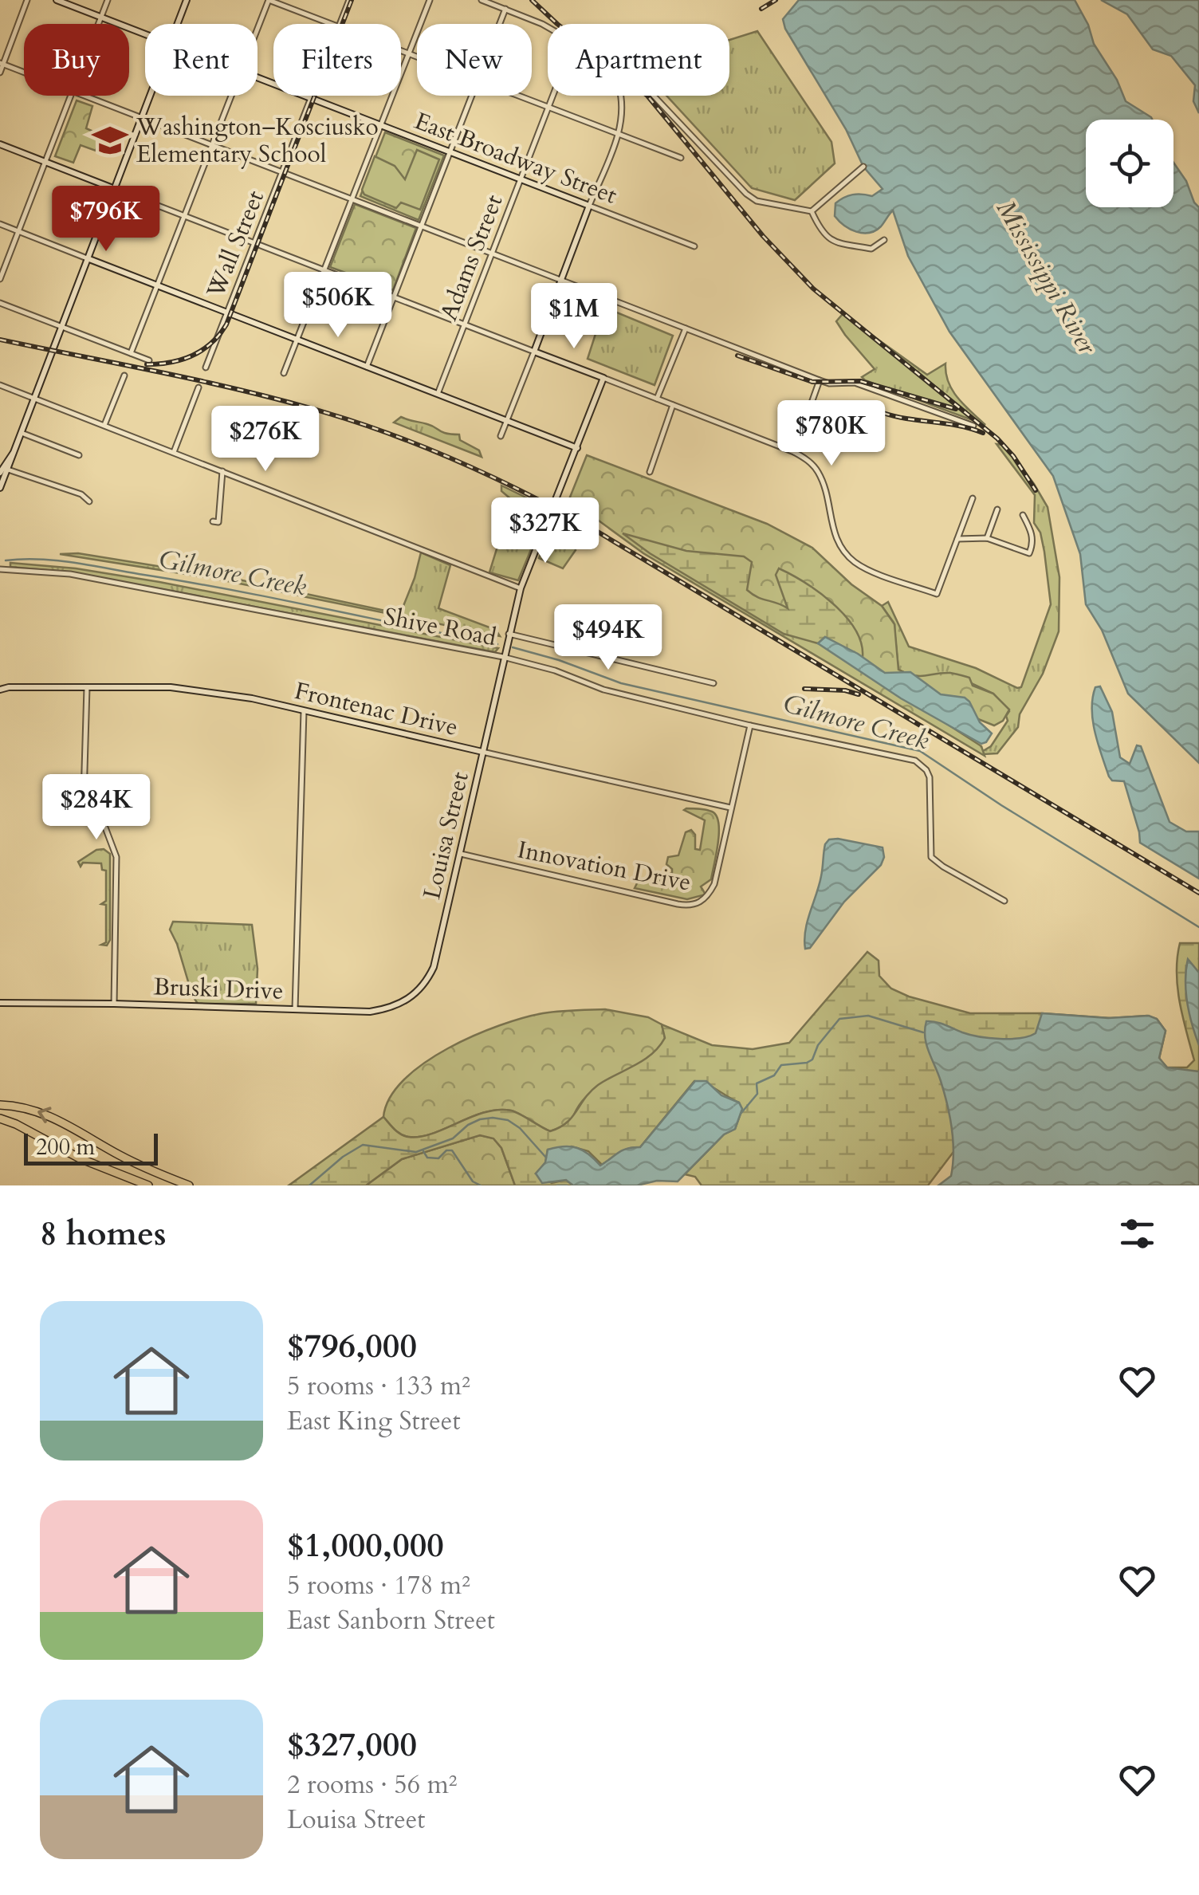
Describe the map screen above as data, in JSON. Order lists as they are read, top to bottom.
{
  "streets": {
    "street": [
      "East Broadway Street",
      "Wall Street",
      "Adams Street",
      "Shive Road",
      "Frontenac Drive",
      "Louisa Street",
      "Innovation Drive",
      "Bruski Drive"
    ]
  },
  "crossings": [
    ["East Broadway Street", "Wall Street"],
    ["East Broadway Street", "Adams Street"],
    ["Shive Road", "Louisa Street"],
    ["Shive Road", "Innovation Drive"],
    ["Frontenac Drive", "Louisa Street"],
    ["Frontenac Drive", "Innovation Drive"],
    ["Louisa Street", "Innovation Drive"],
    ["Louisa Street", "Bruski Drive"]
  ],
  "water": ["Mississippi River", "Gilmore Creek"],
  "places": {
    "school or university": ["Washington–Kosciusko Elementary School"]
  },
  "scale_bar": "200 m",
  "page": {
    "chip": [
      "Buy",
      "Rent",
      "Filters",
      "New",
      "Apartment"
    ],
    "price": [
      "$796K",
      "$506K",
      "$1M",
      "$780K",
      "$276K",
      "$327K",
      "$494K",
      "$284K"
    ],
    "scale": "200 m",
    "heading": "8 homes",
    "list": [
      {
        "name": "$796,000",
        "note": "5 rooms · 133 m² · East King Street"
      },
      {
        "name": "$1,000,000",
        "note": "5 rooms · 178 m² · East Sanborn Street"
      },
      {
        "name": "$327,000",
        "note": "2 rooms · 56 m² · Louisa Street"
      }
    ]
  }
}
